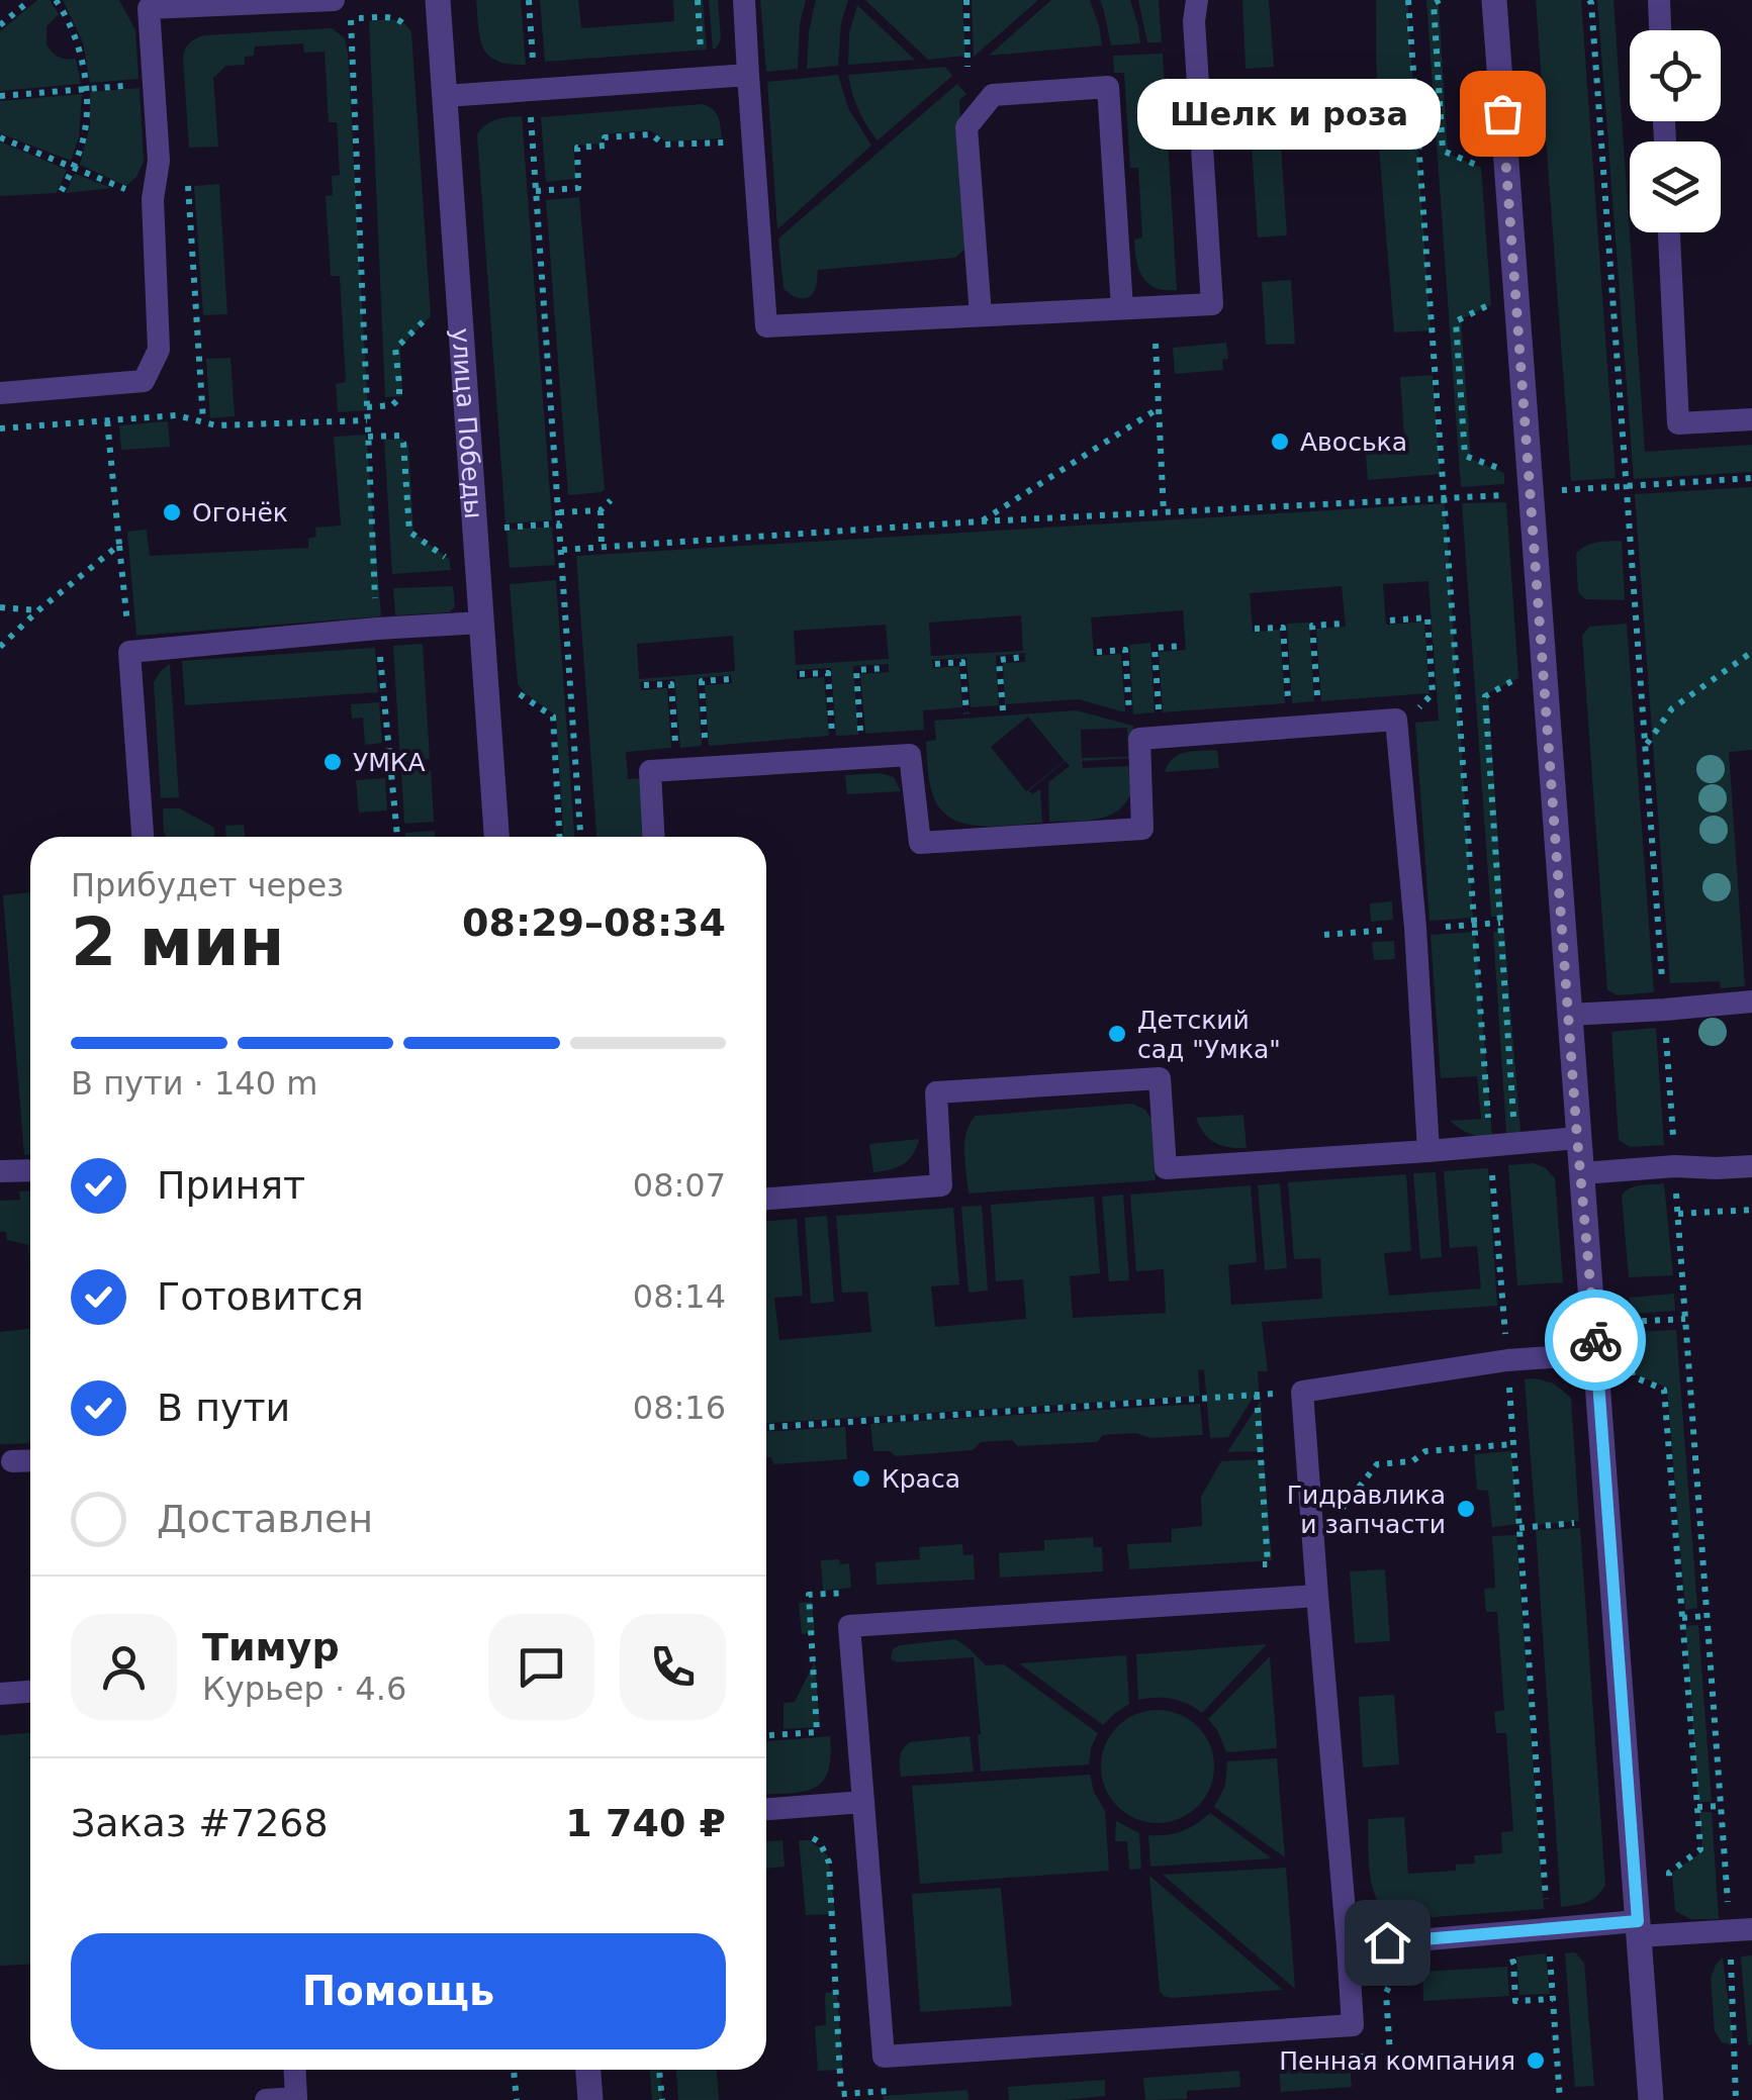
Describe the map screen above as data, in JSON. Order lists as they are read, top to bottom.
{
  "streets": {
    "street": ["улица Победы"]
  },
  "places": [
    "Шелк и роза",
    "Авоська",
    "Огонёк",
    "УМКА",
    "Детский сад \"Умка\"",
    "Краса",
    "Гидравлика и запчасти",
    "Пенная компания"
  ],
  "page": {
    "bubble": "Шелк и роза",
    "heading": ["2 мин", "Прибудет через", "08:29–08:34"],
    "panel": [
      "Тимур",
      "Курьер · 4.6",
      "Заказ #7268",
      "1 740 ₽"
    ],
    "bar": "В пути · 140 m",
    "list": [
      ["Принят", "08:07"],
      ["Готовится", "08:14"],
      ["В пути", "08:16"],
      "Доставлен"
    ],
    "buttons": "Помощь"
  }
}
